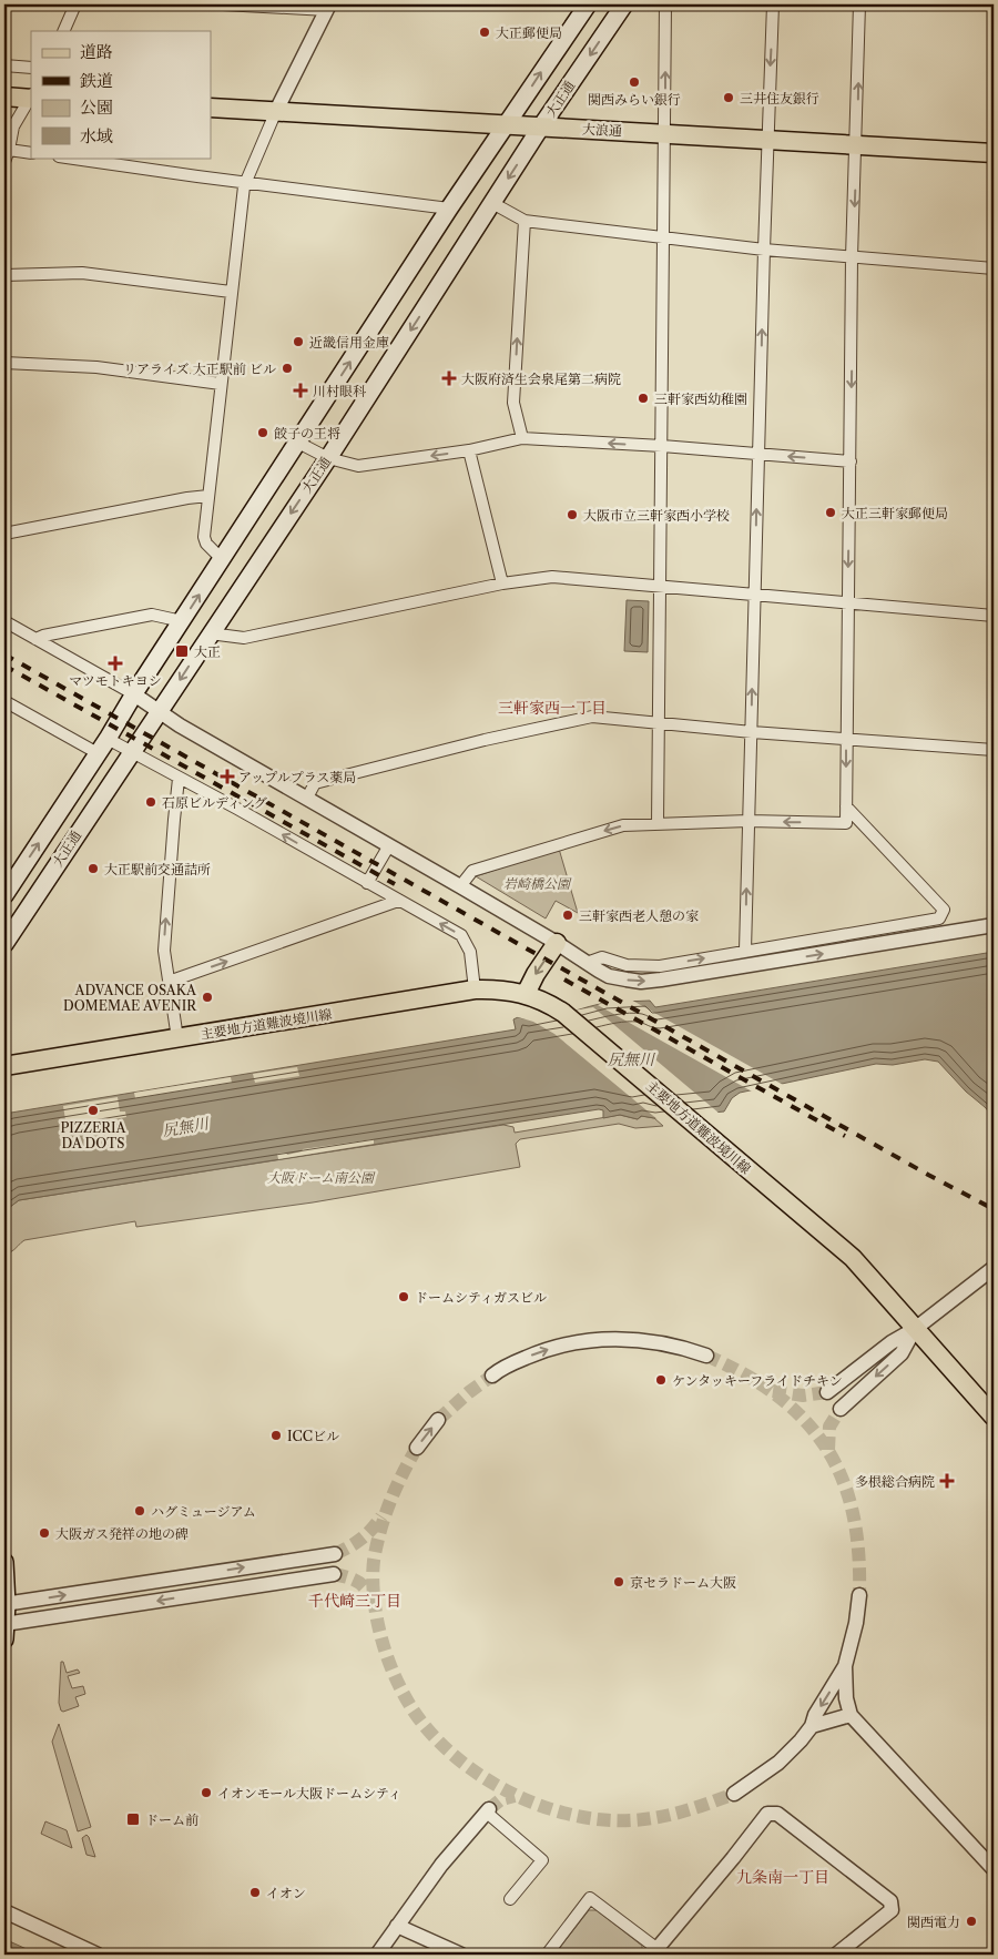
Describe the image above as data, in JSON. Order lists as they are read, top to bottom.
{
  "streets": {
    "main road": ["大正通", "大浪通", "主要地方道難波境川線"]
  },
  "crossings": [
    ["大正通", "大浪通"]
  ],
  "districts": ["三軒家西一丁目", "千代崎三丁目", "九条南一丁目"],
  "water": ["尻無川"],
  "parks": ["岩崎橋公園", "大阪ドーム南公園"],
  "places": {
    "other": [
      "大正郵便局",
      "関西みらい銀行",
      "三井住友銀行",
      "近畿信用金庫",
      "リアライズ 大正駅前 ビル",
      "三軒家西幼稚園",
      "餃子の王将",
      "大正三軒家郵便局",
      "大阪市立三軒家西小学校",
      "石原ビルディング",
      "大正駅前交通詰所",
      "三軒家西老人憩の家",
      "ADVANCE OSAKA DOMEMAE AVENIR",
      "PIZZERIA DA DOTS",
      "ドームシティガスビル",
      "ケンタッキーフライドチキン",
      "ICCビル",
      "ハグミュージアム",
      "大阪ガス発祥の地の碑",
      "京セラドーム大阪",
      "イオンモール大阪ドームシティ",
      "イオン",
      "関西電力"
    ],
    "health": [
      "大阪府済生会泉尾第二病院",
      "川村眼科",
      "マツモトキヨシ",
      "アップルプラス薬局",
      "多根総合病院"
    ],
    "transit": ["大正", "ドーム前"]
  },
  "legend": [
    "道路",
    "鉄道",
    "公園",
    "水域"
  ]
}
